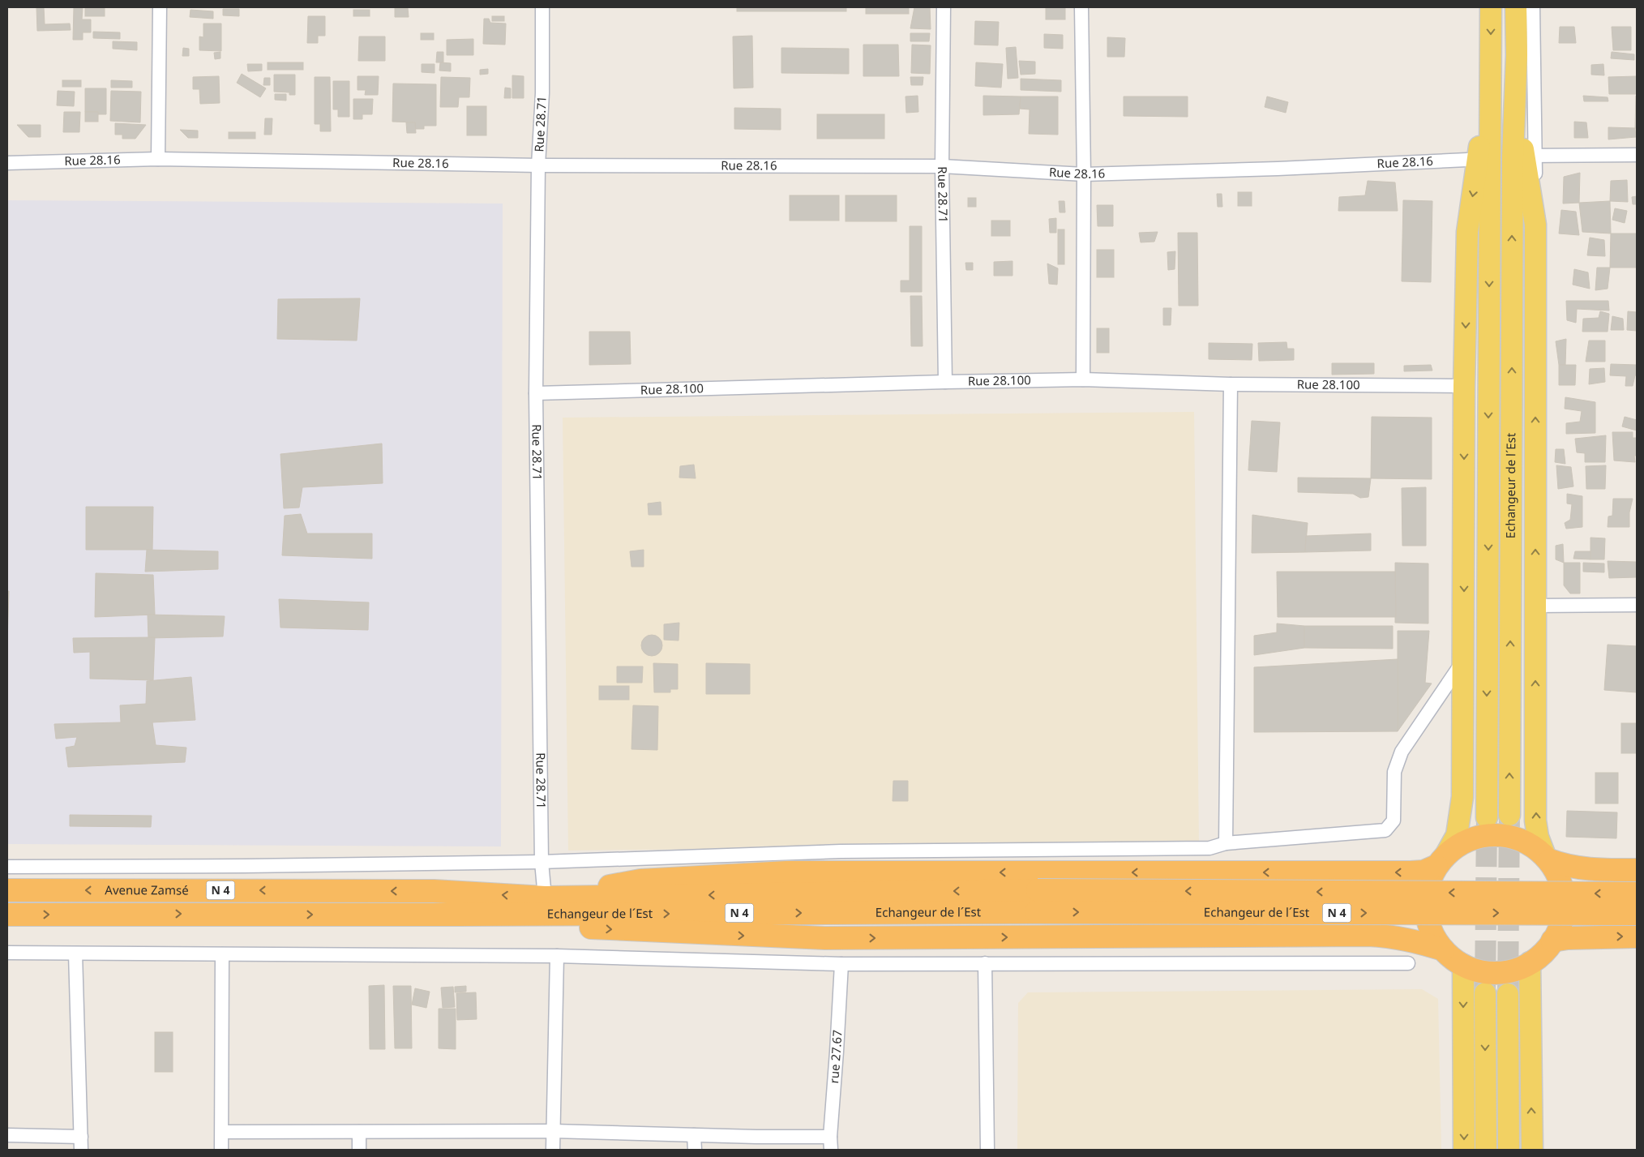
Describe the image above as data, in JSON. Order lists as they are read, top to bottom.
{
  "streets": {
    "highway": ["Echangeur de l´Est", "Avenue Zamsé", "N 4"],
    "street": [
      "Rue 28.71",
      "Rue 28.16",
      "Rue 28.100",
      "rue 27.67"
    ]
  },
  "crossings": [
    ["Rue 28.71", "Rue 28.16"],
    ["Rue 28.71", "Rue 28.100"],
    ["Rue 28.71", "Echangeur de l´Est"],
    ["Rue 28.16", "Echangeur de l´Est"],
    ["Echangeur de l´Est", "Avenue Zamsé"]
  ]
}
